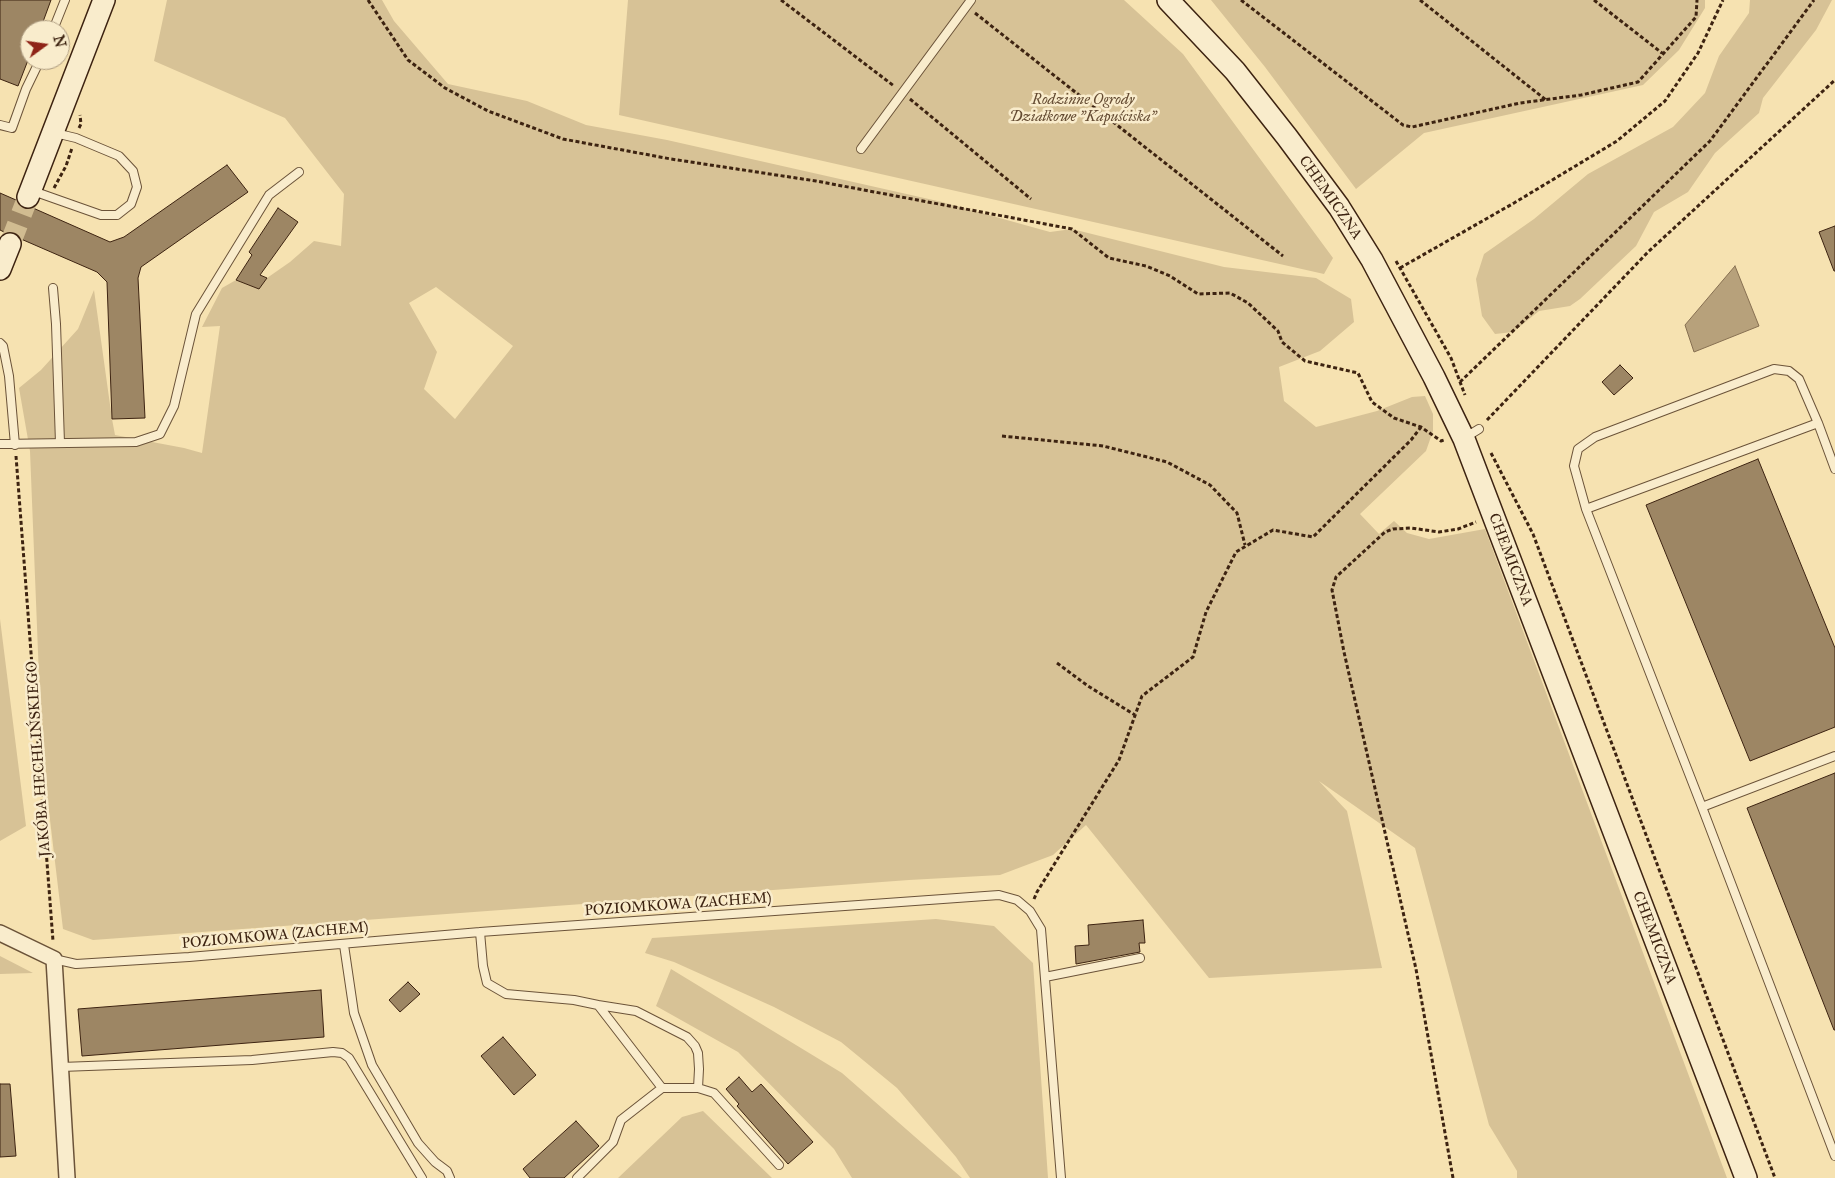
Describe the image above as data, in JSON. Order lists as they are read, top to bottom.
{
  "streets": {
    "street": ["CHEMICZNA"],
    "lane": ["POZIOMKOWA (ZACHEM)"],
    "path": ["JAKÓBA HECHLIŃSKIEGO"]
  },
  "crossings": [
    ["JAKÓBA HECHLIŃSKIEGO", "POZIOMKOWA (ZACHEM)"]
  ],
  "parks": ["Rodzinne Ogrody Działkowe \"Kapuściska\""],
  "north": "right"
}
